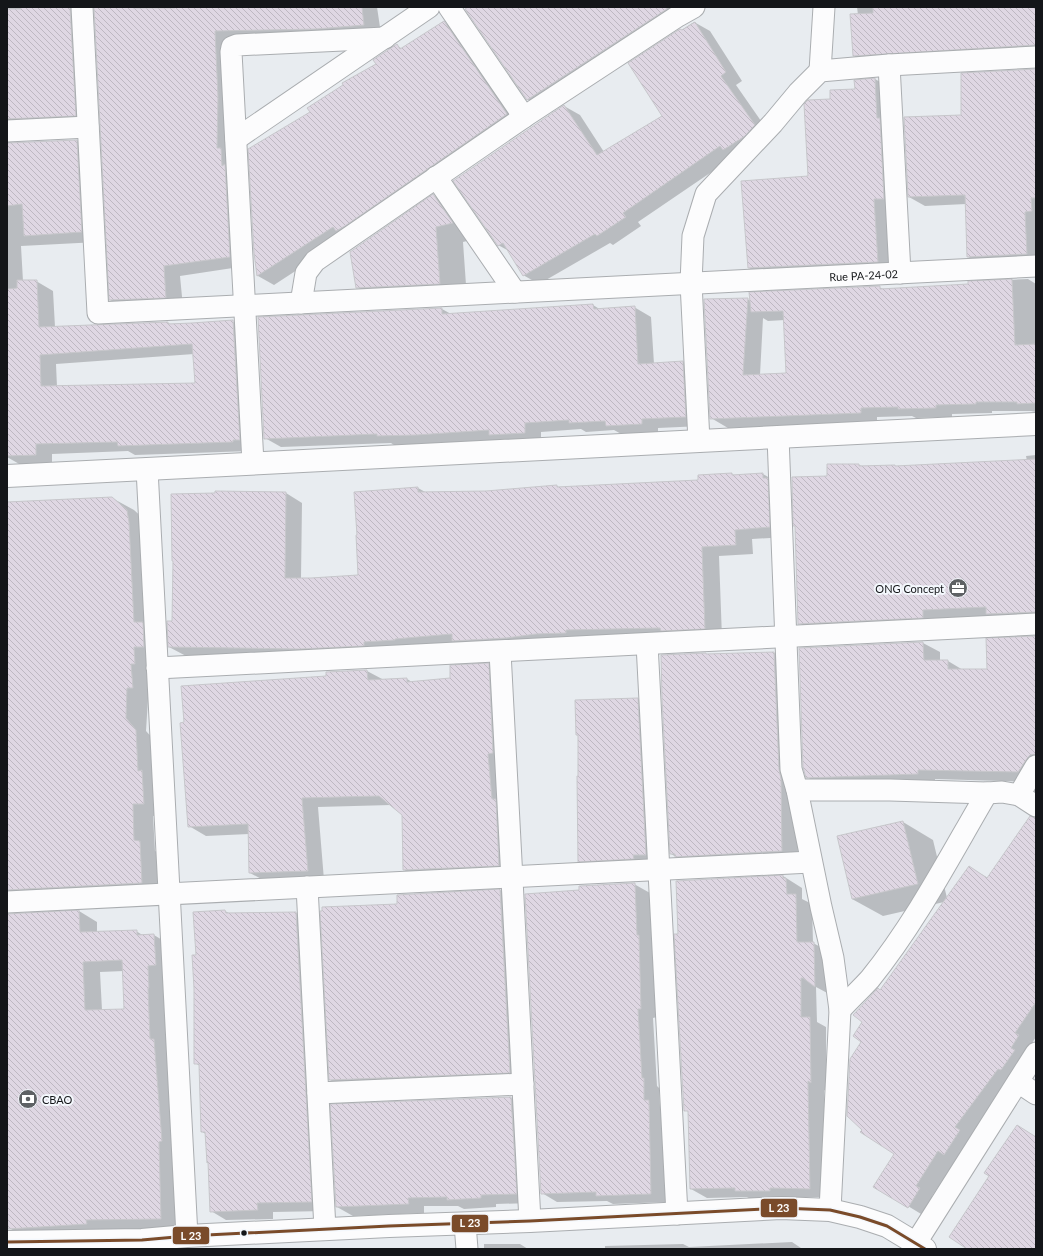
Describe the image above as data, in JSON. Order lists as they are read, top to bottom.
{
  "streets": {
    "street": ["Rue PA-24-02"]
  },
  "places": {
    "office": ["ONG Concept"],
    "bank": ["CBAO"]
  }
}
